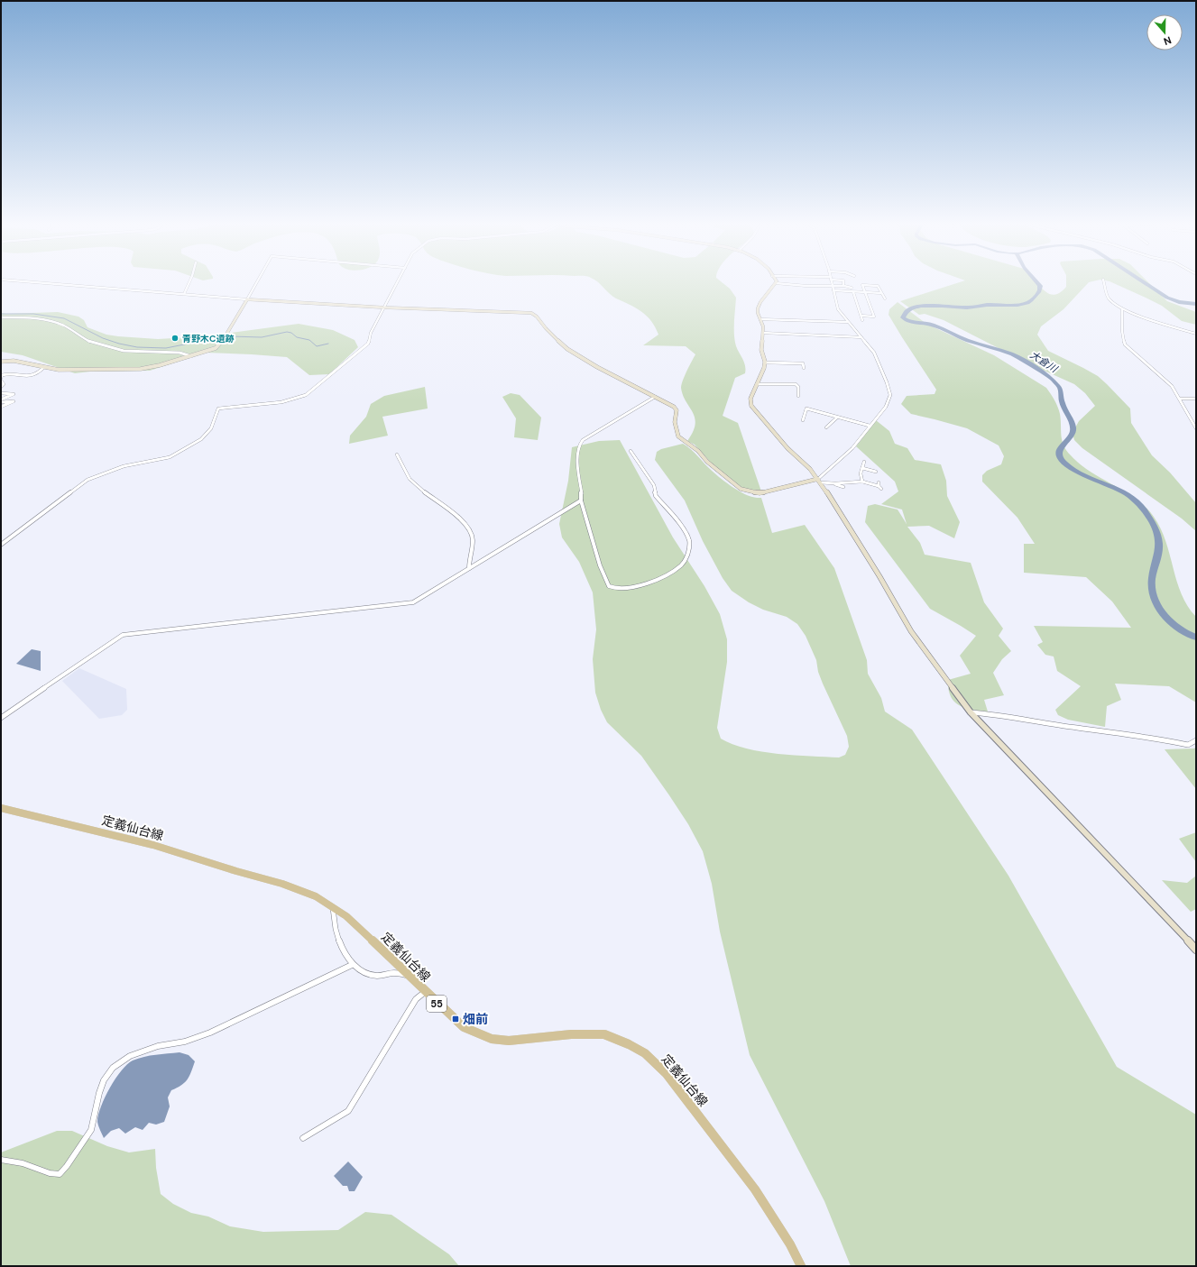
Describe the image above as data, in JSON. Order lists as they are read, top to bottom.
{
  "streets": {
    "main road": ["定義仙台線", "55"]
  },
  "water": ["大倉川"],
  "places": {
    "other": ["青野木C遺跡"],
    "transit": ["畑前"]
  },
  "north": "bottom"
}
